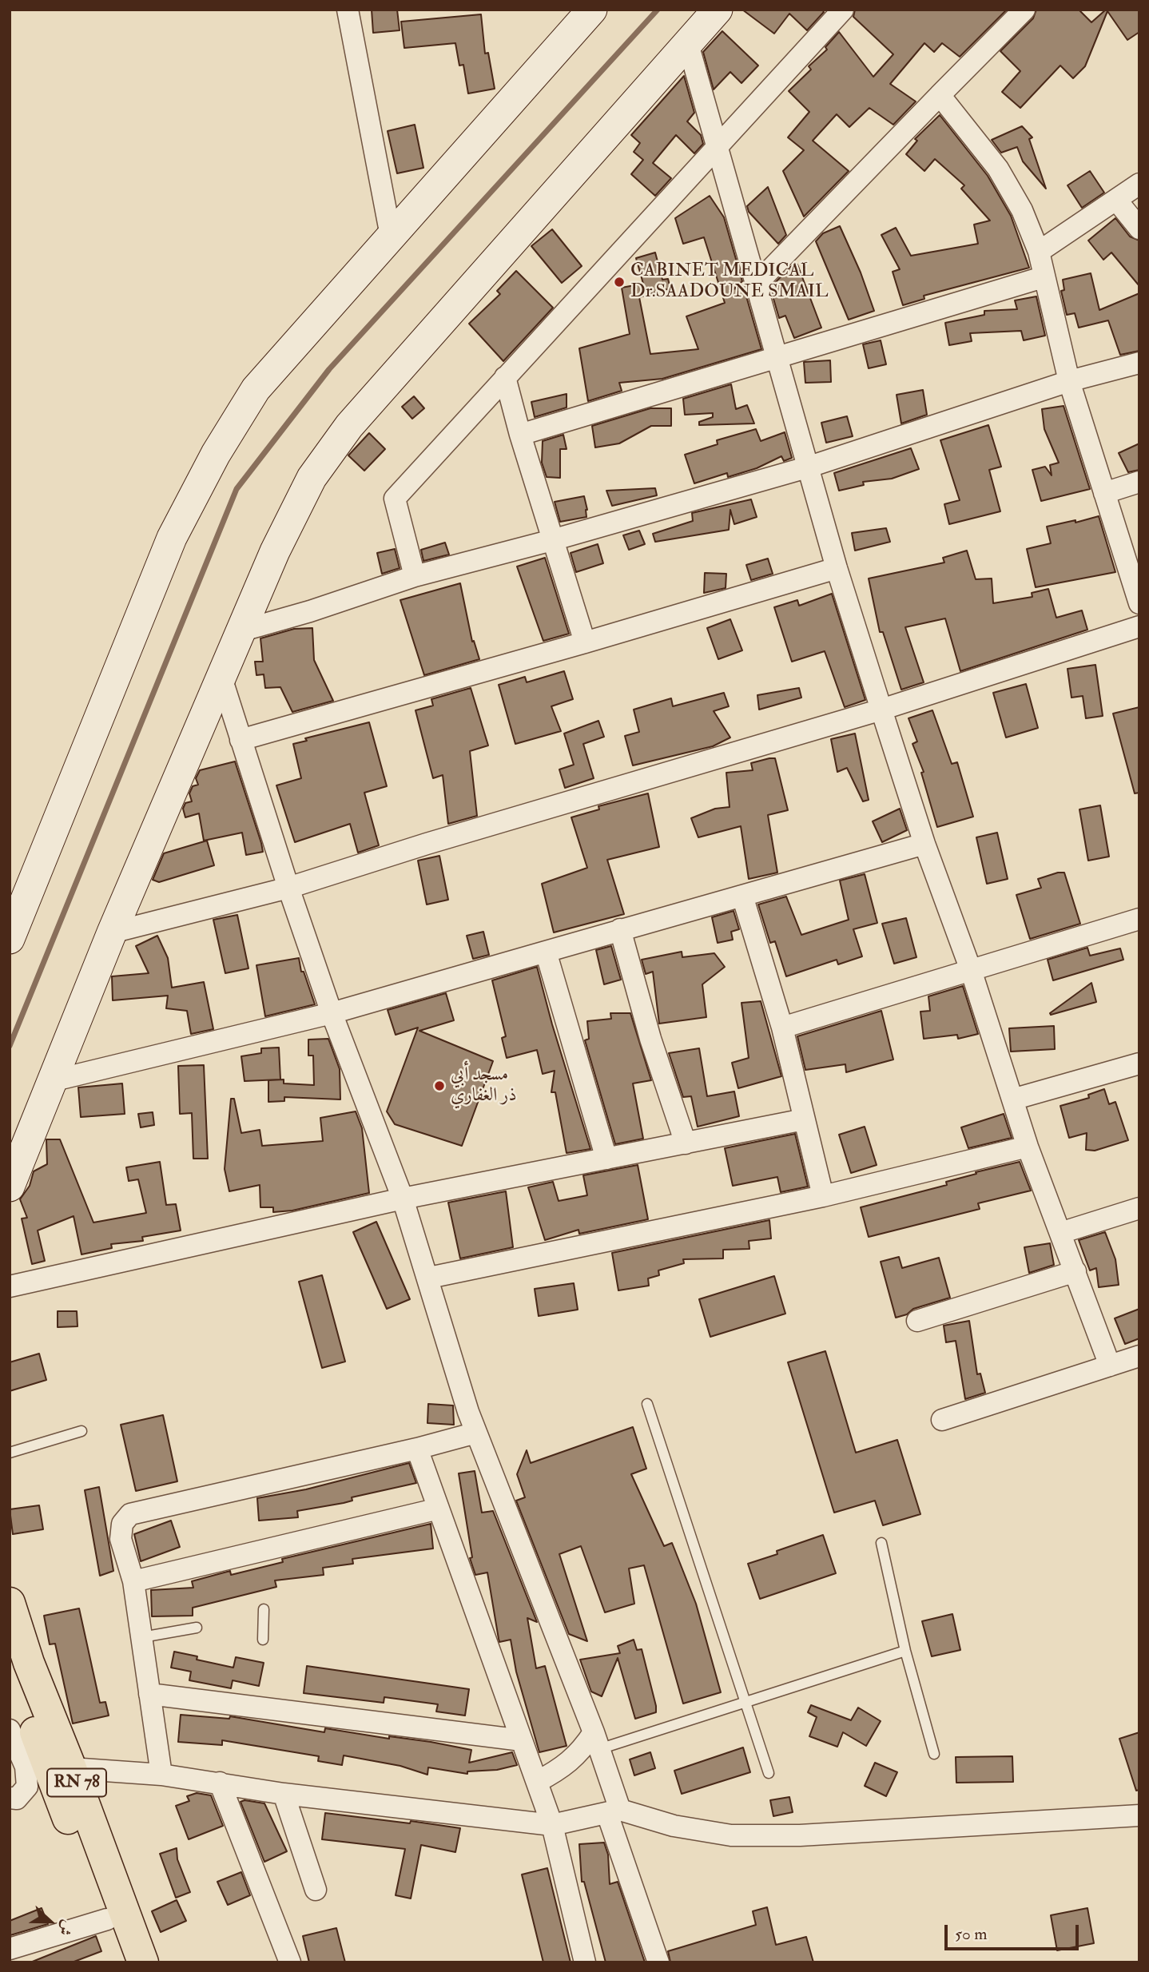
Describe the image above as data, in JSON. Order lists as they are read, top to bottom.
{
  "streets": {
    "main road": ["RN 78"]
  },
  "places": ["CABINET MEDICAL Dr.SAADOUNE SMAIL", "مسجد أبي ذر الغفاري"],
  "scale_bar": "50 m",
  "north": "right"
}
